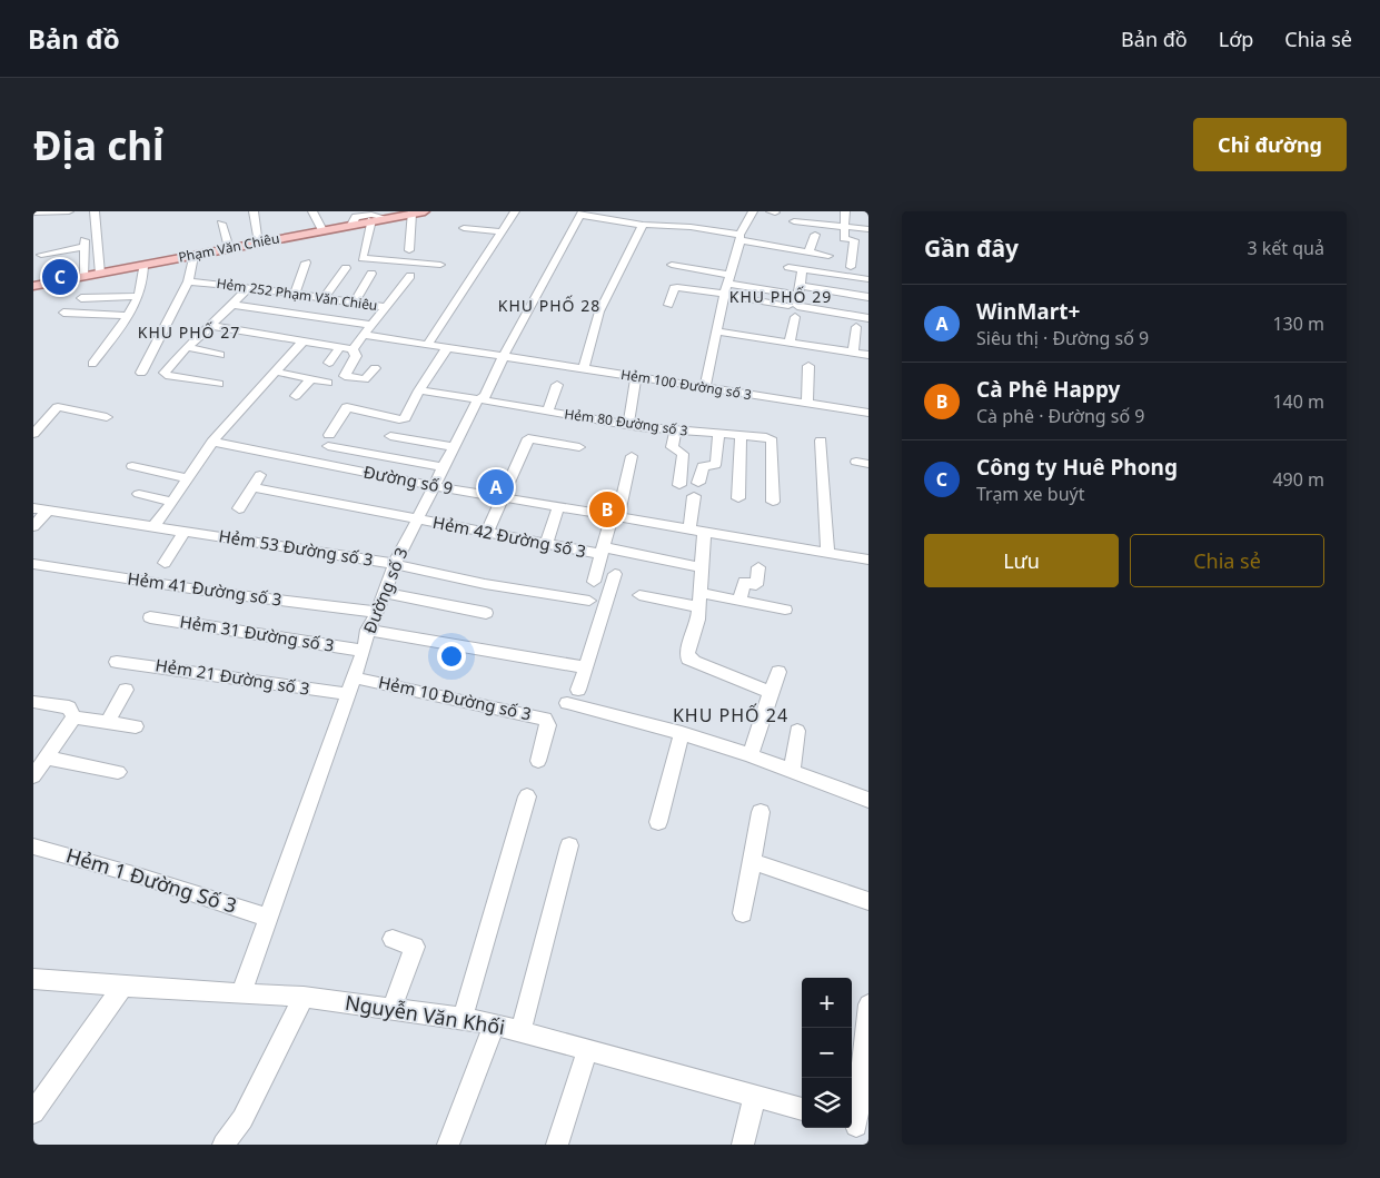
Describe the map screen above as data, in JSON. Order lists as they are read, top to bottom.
{
  "streets": {
    "main road": ["Phạm Văn Chiêu"],
    "street": [
      "Hẻm 252 Phạm Văn Chiêu",
      "Hẻm 100 Đường số 3",
      "Hẻm 80 Đường số 3",
      "Đường số 9",
      "Hẻm 42 Đường số 3",
      "Hẻm 53 Đường số 3",
      "Hẻm 41 Đường số 3",
      "Đường số 3",
      "Hẻm 31 Đường số 3",
      "Hẻm 21 Đường số 3",
      "Hẻm 10 Đường số 3",
      "Hẻm 1 Đường Số 3",
      "Nguyễn Văn Khối"
    ]
  },
  "crossings": [
    ["Hẻm 252 Phạm Văn Chiêu", "Hẻm 100 Đường số 3"],
    ["Hẻm 252 Phạm Văn Chiêu", "Đường số 3"],
    ["Hẻm 100 Đường số 3", "Đường số 3"],
    ["Hẻm 80 Đường số 3", "Đường số 3"],
    ["Đường số 9", "Đường số 3"],
    ["Hẻm 42 Đường số 3", "Đường số 3"],
    ["Hẻm 53 Đường số 3", "Đường số 3"],
    ["Hẻm 41 Đường số 3", "Đường số 3"],
    ["Đường số 3", "Hẻm 31 Đường số 3"],
    ["Đường số 3", "Hẻm 21 Đường số 3"],
    ["Đường số 3", "Hẻm 10 Đường số 3"],
    ["Đường số 3", "Hẻm 1 Đường Số 3"],
    ["Đường số 3", "Nguyễn Văn Khối"]
  ],
  "districts": [
    "KHU PHỐ 29",
    "KHU PHỐ 28",
    "KHU PHỐ 27",
    "KHU PHỐ 24"
  ],
  "page": {
    "header": "Bản đồ",
    "nav": ["Bản đồ", "Lớp", "Chia sẻ"],
    "buttons": [
      "Chỉ đường",
      ["Lưu", "Chia sẻ"]
    ],
    "title": "Địa chỉ",
    "heading": ["Gần đây", "3 kết quả"],
    "pins": ["C", "A", "B"],
    "list": [
      {
        "mark": "A",
        "name": "WinMart+",
        "note": "Siêu thị · Đường số 9",
        "value": "130 m"
      },
      {
        "mark": "B",
        "name": "Cà Phê Happy",
        "note": "Cà phê · Đường số 9",
        "value": "140 m"
      },
      {
        "mark": "C",
        "name": "Công ty Huê Phong",
        "note": "Trạm xe buýt",
        "value": "490 m"
      }
    ],
    "map_buttons": ["+", "−"]
  }
}
